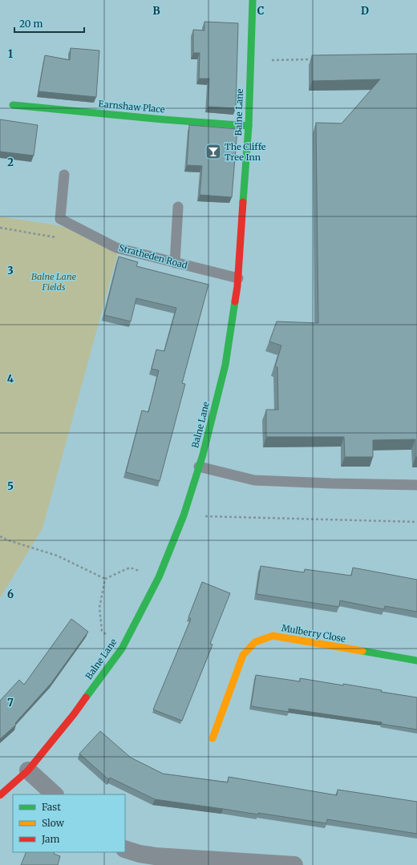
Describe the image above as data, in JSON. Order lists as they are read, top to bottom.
{
  "streets": {
    "street": ["Earnshaw Place", "Balne Lane", "Mulberry Close"],
    "lane": ["Stratheden Road"]
  },
  "crossings": [
    ["Earnshaw Place", "Balne Lane"],
    ["Balne Lane", "Stratheden Road"]
  ],
  "parks": ["Balne Lane Fields"],
  "places": {
    "bar": ["The Cliffe Tree Inn"]
  },
  "legend": ["Fast", "Slow", "Jam"],
  "scale_bar": "20 m",
  "grid": {
    "columns": ["B", "C", "D"],
    "rows": [
      "1",
      "2",
      "3",
      "4",
      "5",
      "6",
      "7"
    ]
  }
}
